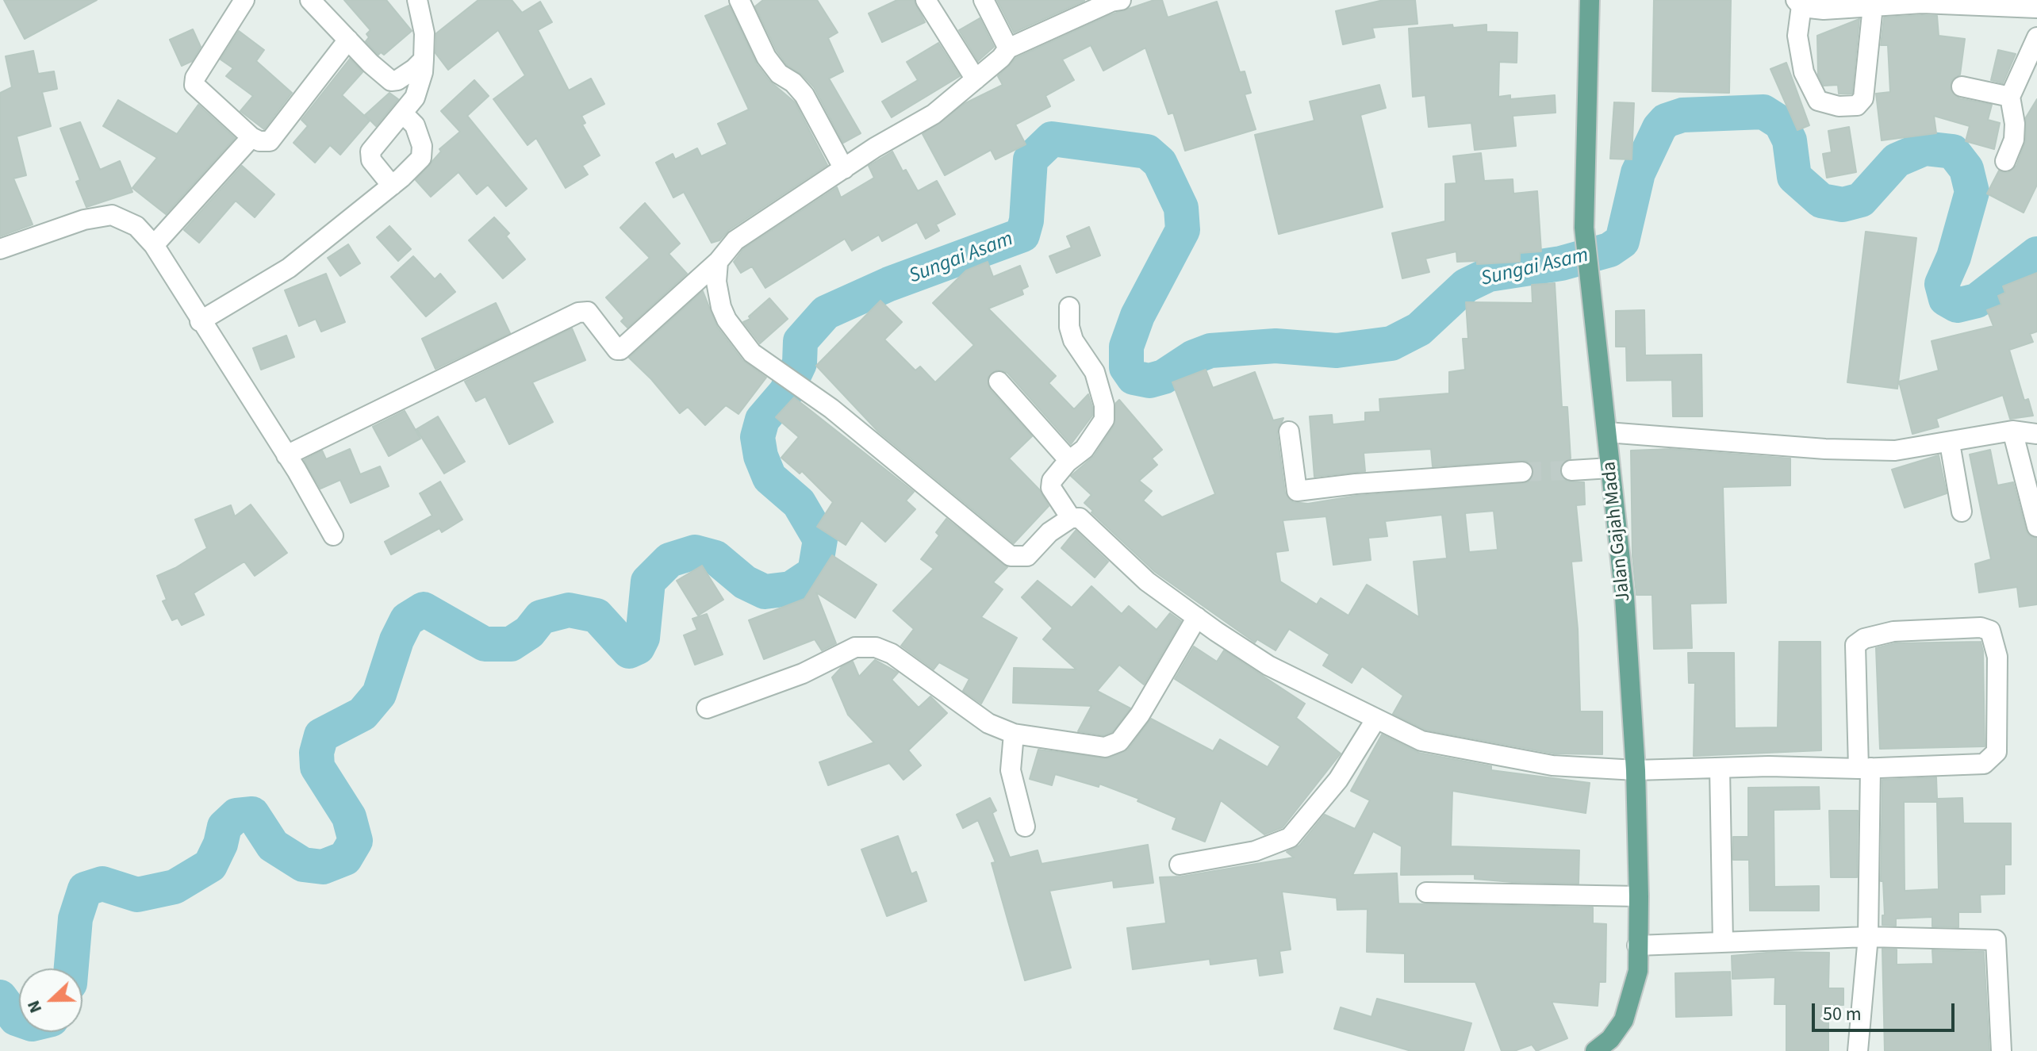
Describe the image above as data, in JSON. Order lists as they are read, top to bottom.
{
  "streets": {
    "main road": ["Jalan Gajah Mada"]
  },
  "water": ["Sungai Asam"],
  "scale_bar": "50 m",
  "north": "left"
}
